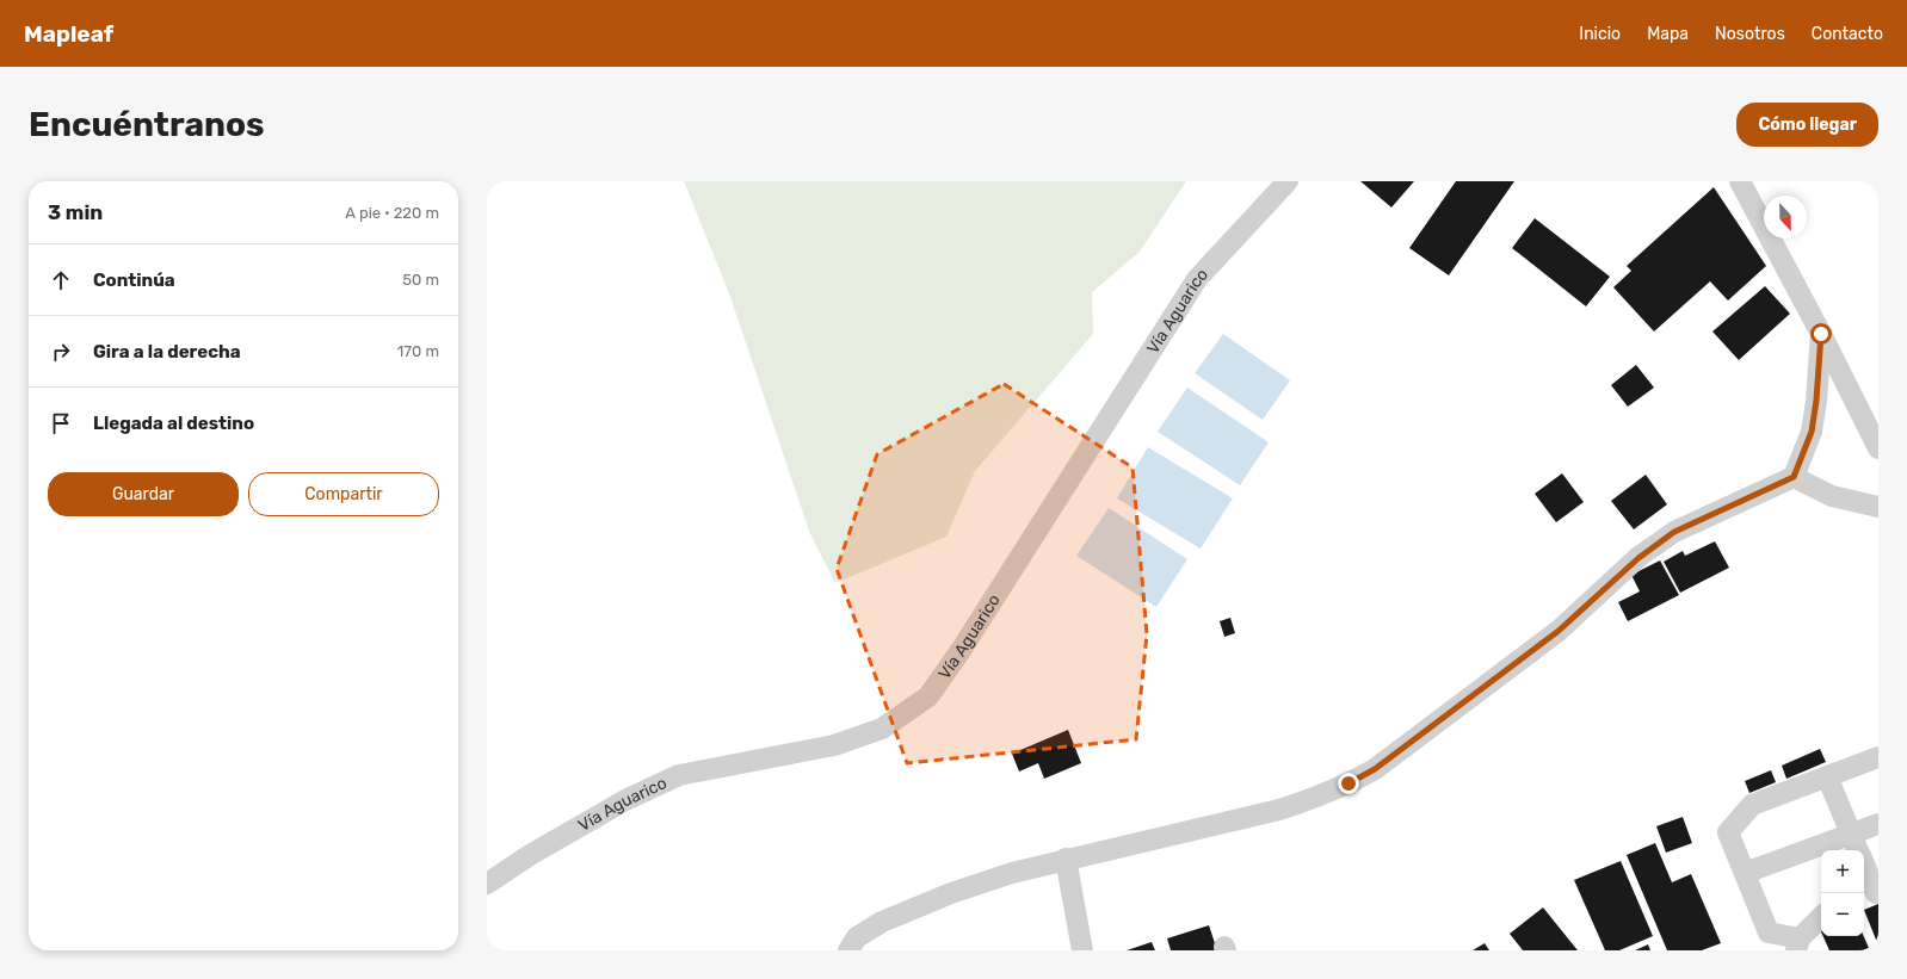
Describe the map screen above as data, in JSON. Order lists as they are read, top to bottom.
{
  "streets": {
    "street": ["Vía Aguarico"]
  },
  "north": "bottom",
  "page": {
    "header": "Mapleaf",
    "nav": [
      "Inicio",
      "Mapa",
      "Nosotros",
      "Contacto"
    ],
    "buttons": [
      "Cómo llegar",
      ["Guardar", "Compartir"]
    ],
    "title": "Encuéntranos",
    "heading": ["3 min", "A pie · 220 m"],
    "list": [
      ["Continúa", "50 m"],
      ["Gira a la derecha", "170 m"],
      "Llegada al destino"
    ],
    "map_buttons": ["+", "−"]
  }
}
